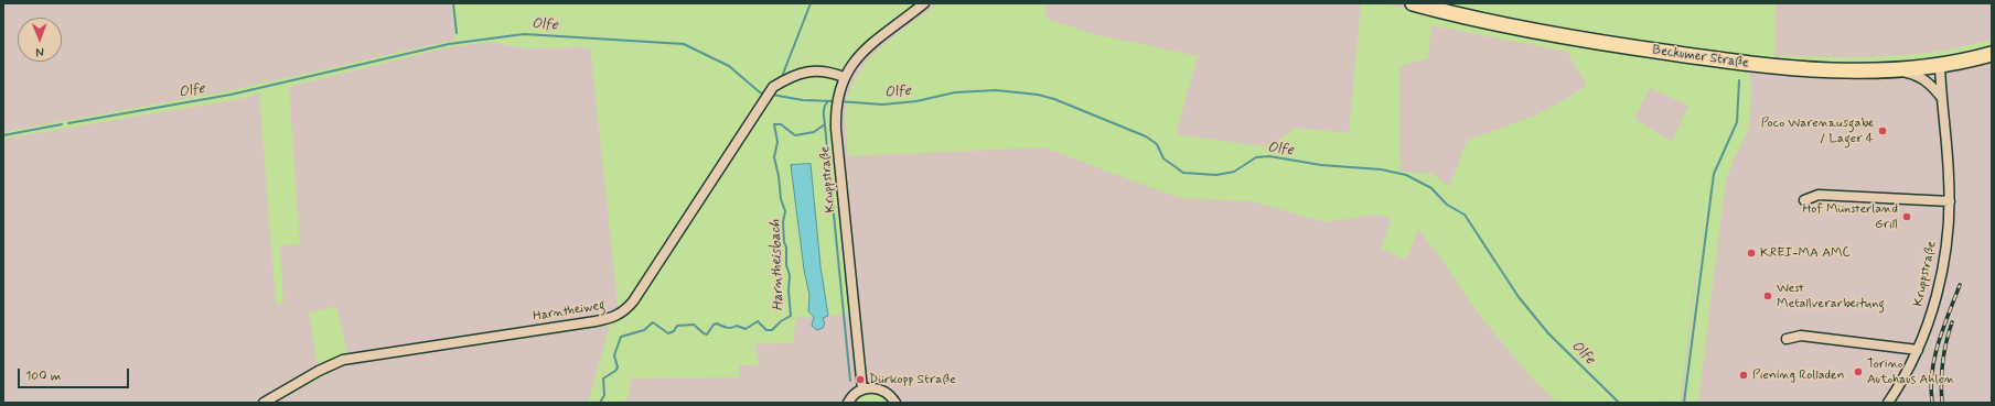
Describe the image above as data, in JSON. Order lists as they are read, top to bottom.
{
  "streets": {
    "main road": ["Beckumer Straße"],
    "street": ["Kruppstraße", "Harntheiweg"]
  },
  "crossings": [
    ["Beckumer Straße", "Kruppstraße"],
    ["Kruppstraße", "Harntheiweg"]
  ],
  "water": ["Olfe", "Harntheisbach"],
  "places": [
    "Poco Warenausgabe / Lager 4",
    "Hof Münsterland Grill",
    "KREI-MA AMC",
    "West Metallverarbeitung",
    "Torino Autohaus Ahlen",
    "Piening Rolladen",
    "Dürkopp Straße"
  ],
  "scale_bar": "100 m",
  "north": "bottom"
}
